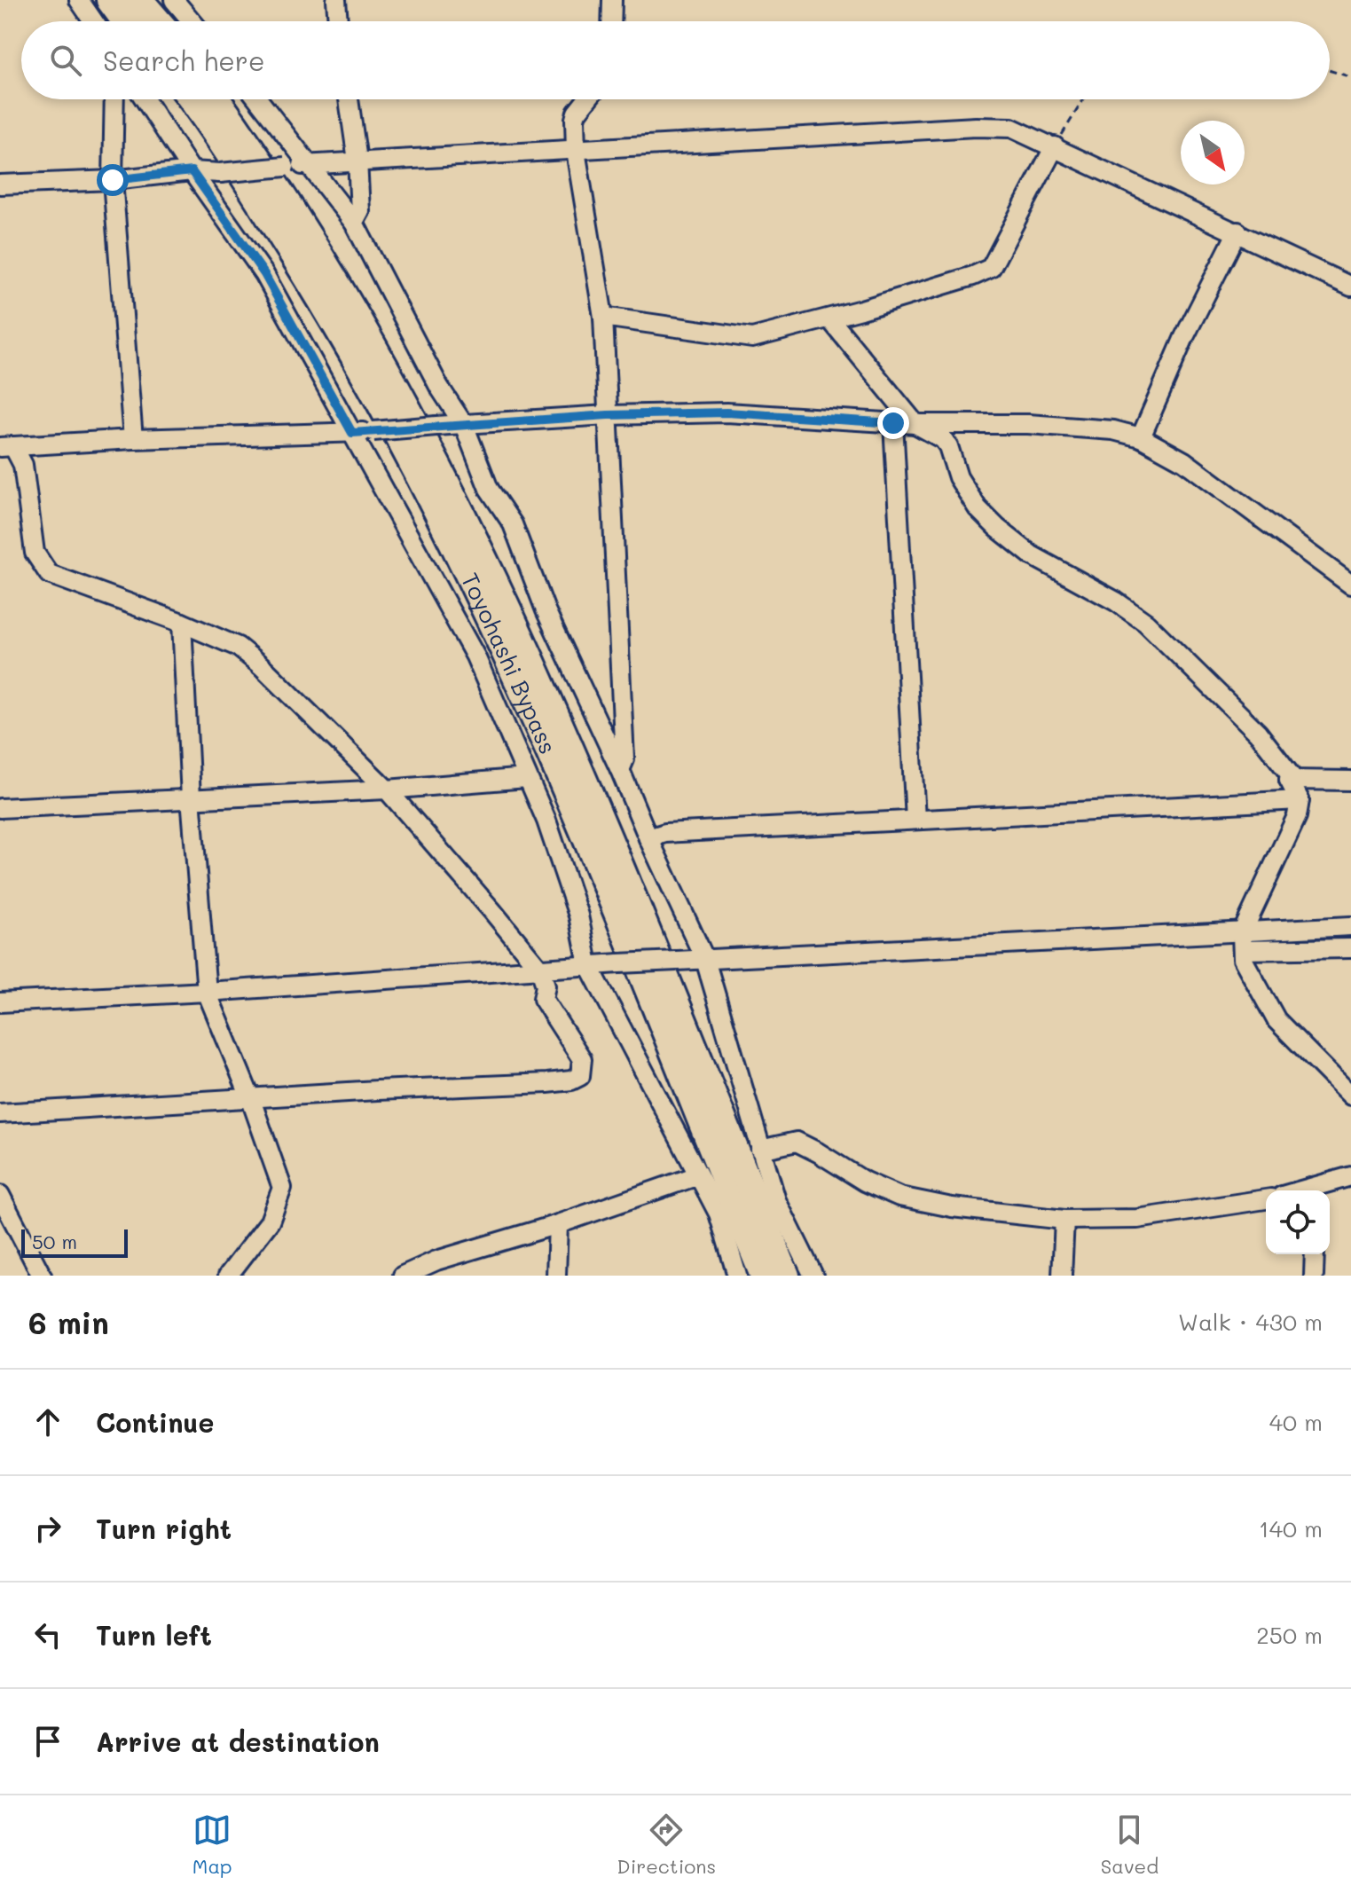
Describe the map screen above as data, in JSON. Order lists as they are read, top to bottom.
{
  "streets": {
    "highway": ["Toyohashi Bypass"]
  },
  "scale_bar": "50 m",
  "north": "bottom right",
  "page": {
    "search": "Search here",
    "scale": "50 m",
    "heading": ["6 min", "Walk · 430 m"],
    "list": [
      ["Continue", "40 m"],
      ["Turn right", "140 m"],
      ["Turn left", "250 m"],
      "Arrive at destination"
    ],
    "nav": ["Map", "Directions", "Saved"]
  }
}
